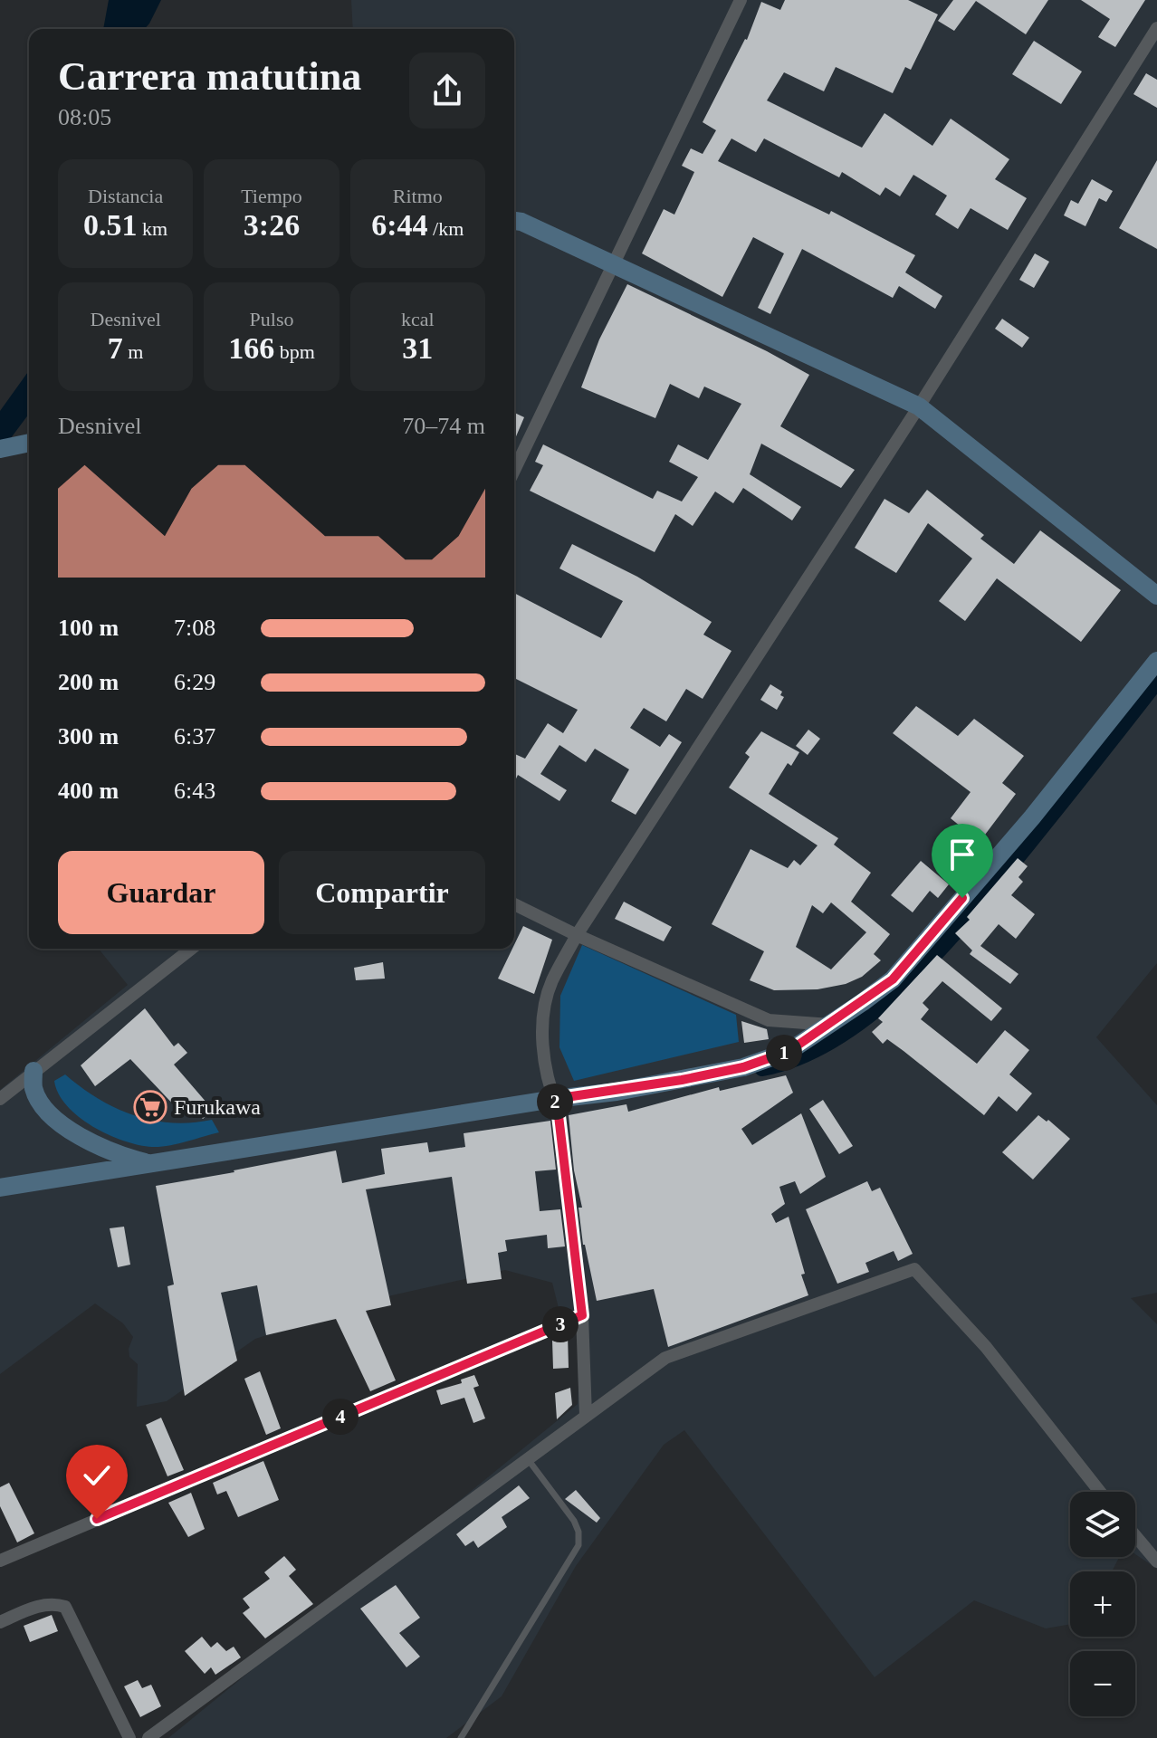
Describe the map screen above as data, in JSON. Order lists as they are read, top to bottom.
{
  "places": {
    "supermarket": ["Furukawa"]
  },
  "page": {
    "heading": ["Carrera matutina", "08:05"],
    "stats": [
      ["Distancia", "0.51 km"],
      ["Tiempo", "3:26"],
      ["Ritmo", "6:44 /km"],
      ["Desnivel", "7 m"],
      ["Pulso", "166 bpm"],
      ["kcal", "31"]
    ],
    "chart": ["Desnivel", "70–74 m"],
    "list": [
      {
        "name": "100 m",
        "note": "7:08"
      },
      {
        "name": "200 m",
        "note": "6:29"
      },
      {
        "name": "300 m",
        "note": "6:37"
      },
      {
        "name": "400 m",
        "note": "6:43"
      }
    ],
    "buttons": ["Guardar", "Compartir"],
    "pins": [
      "1",
      "2",
      "3",
      "4"
    ],
    "map_buttons": ["+", "−"]
  }
}
